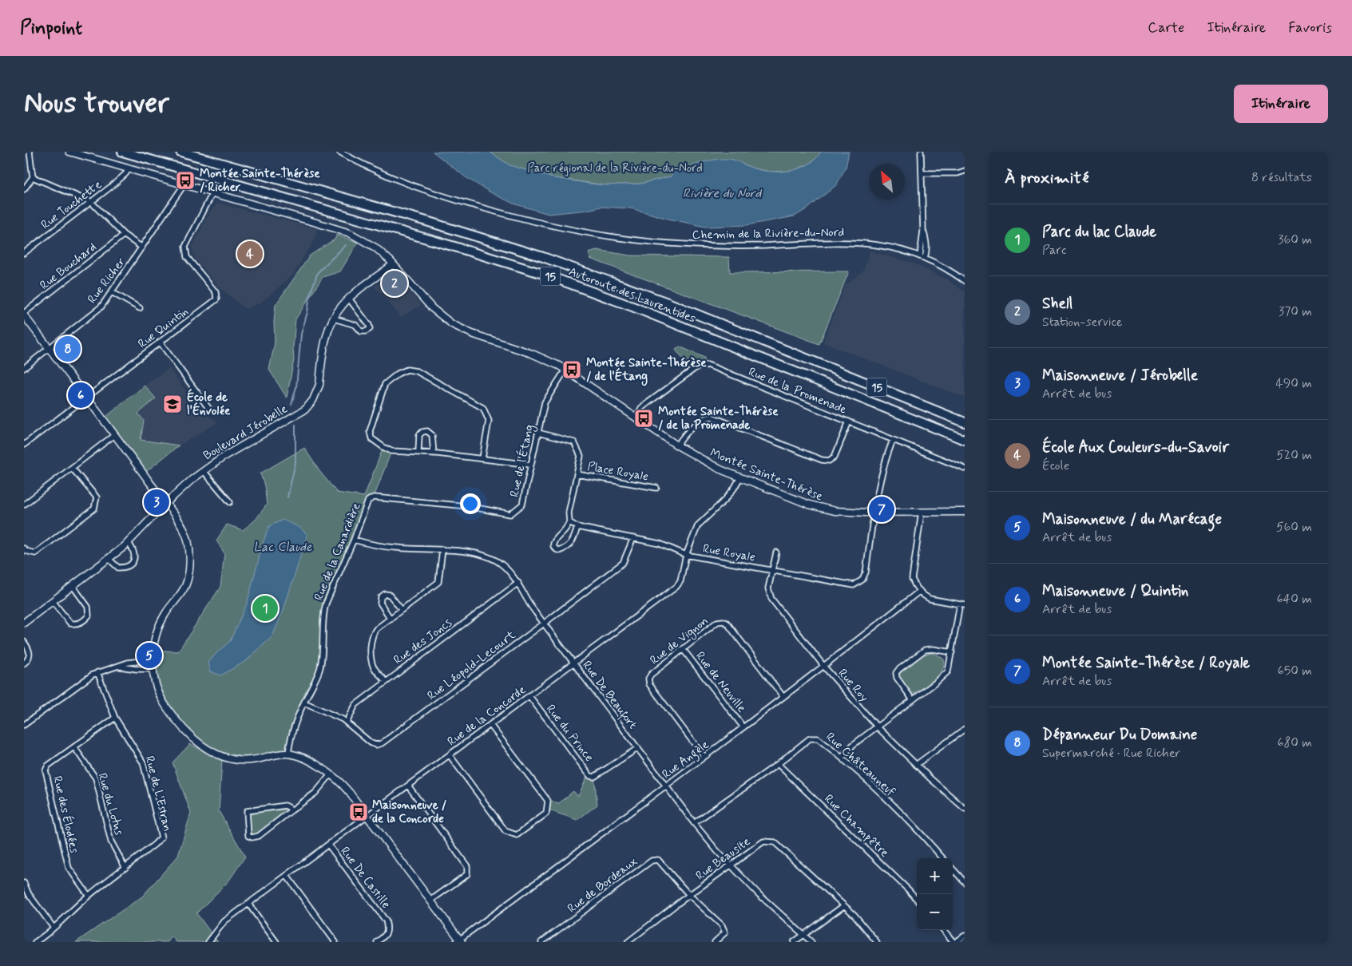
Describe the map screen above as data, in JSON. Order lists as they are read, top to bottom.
{
  "streets": {
    "highway": ["15", "Autoroute des Laurentides"],
    "street": [
      "Rue Touchette",
      "Chemin de la Rivière-du-Nord",
      "Rue Bouchard",
      "Rue Richer",
      "Rue Quintin",
      "Rue de la Promenade",
      "Boulevard Jérobelle",
      "Rue de l'Étang",
      "Place Royale",
      "Montée Sainte-Thérèse",
      "Rue de la Canardière",
      "Rue Royale",
      "Rue de Vignon",
      "Rue des Joncs",
      "Rue Léopold-Lecourt",
      "Rue de Neuville",
      "Rue Roy",
      "Rue De Beaufort",
      "Rue de la Concorde",
      "Rue du Prince",
      "Rue Angèle",
      "Rue Châteauneuf",
      "Rue de L'Estran",
      "Rue du Lotus",
      "Rue des Élodées",
      "Rue Champêtre",
      "Rue Beausite",
      "Rue De Castille",
      "Rue de Bordeaux"
    ]
  },
  "crossings": [
    ["Rue Touchette", "Montée Sainte-Thérèse"],
    ["Rue Richer", "Montée Sainte-Thérèse"],
    ["Rue Quintin", "Montée Sainte-Thérèse"],
    ["Rue de la Promenade", "Montée Sainte-Thérèse"],
    ["Rue de la Promenade", "Rue Royale"],
    ["Boulevard Jérobelle", "Montée Sainte-Thérèse"],
    ["Rue de l'Étang", "Montée Sainte-Thérèse"],
    ["Rue de l'Étang", "Rue de la Canardière"],
    ["Montée Sainte-Thérèse", "Rue Royale"],
    ["Montée Sainte-Thérèse", "Rue de la Concorde"],
    ["Rue de la Canardière", "Rue Léopold-Lecourt"],
    ["Rue de la Canardière", "Rue De Beaufort"],
    ["Rue Royale", "Rue Léopold-Lecourt"],
    ["Rue Royale", "Rue Roy"],
    ["Rue Royale", "Rue de la Concorde"],
    ["Rue de Vignon", "Rue de Neuville"],
    ["Rue de Vignon", "Rue Angèle"],
    ["Rue des Joncs", "Rue Léopold-Lecourt"],
    ["Rue des Joncs", "Rue De Beaufort"],
    ["Rue Léopold-Lecourt", "Rue De Beaufort"],
    ["Rue de Neuville", "Rue Angèle"],
    ["Rue Roy", "Rue Angèle"],
    ["Rue De Beaufort", "Rue de la Concorde"],
    ["Rue De Beaufort", "Rue du Prince"],
    ["Rue De Beaufort", "Rue Angèle"],
    ["Rue De Beaufort", "Rue Châteauneuf"],
    ["Rue De Beaufort", "Rue Beausite"],
    ["Rue de la Concorde", "Rue du Prince"],
    ["Rue de la Concorde", "Rue De Castille"],
    ["Rue Châteauneuf", "Rue Champêtre"],
    ["Rue de L'Estran", "Rue du Lotus"],
    ["Rue de L'Estran", "Rue des Élodées"],
    ["Rue du Lotus", "Rue des Élodées"],
    ["Rue Beausite", "Rue de Bordeaux"]
  ],
  "water": ["Rivière du Nord", "Lac Claude"],
  "parks": ["Parc régional de la Rivière-du-Nord"],
  "places": {
    "bus stop": [
      "Montée Sainte-Thérèse / Richer",
      "Montée Sainte-Thérèse / de l'Étang",
      "Montée Sainte-Thérèse / de la Promenade",
      "Maisonneuve / de la Concorde"
    ],
    "school or university": ["École de l'Énvolée"]
  },
  "north": "top left",
  "page": {
    "header": "Pinpoint",
    "nav": ["Carte", "Itinéraire", "Favoris"],
    "buttons": "Itinéraire",
    "title": "Nous trouver",
    "heading": ["À proximité", "8 résultats"],
    "list": [
      {
        "mark": "1",
        "name": "Parc du lac Claude",
        "note": "Parc",
        "value": "360 m"
      },
      {
        "mark": "2",
        "name": "Shell",
        "note": "Station-service",
        "value": "370 m"
      },
      {
        "mark": "3",
        "name": "Maisonneuve / Jérobelle",
        "note": "Arrêt de bus",
        "value": "490 m"
      },
      {
        "mark": "4",
        "name": "École Aux Couleurs-du-Savoir",
        "note": "École",
        "value": "520 m"
      },
      {
        "mark": "5",
        "name": "Maisonneuve / du Marécage",
        "note": "Arrêt de bus",
        "value": "560 m"
      },
      {
        "mark": "6",
        "name": "Maisonneuve / Quintin",
        "note": "Arrêt de bus",
        "value": "640 m"
      },
      {
        "mark": "7",
        "name": "Montée Sainte-Thérèse / Royale",
        "note": "Arrêt de bus",
        "value": "650 m"
      },
      {
        "mark": "8",
        "name": "Dépanneur Du Domaine",
        "note": "Supermarché · Rue Richer",
        "value": "680 m"
      }
    ],
    "pins": [
      "4",
      "2",
      "8",
      "6",
      "3",
      "7",
      "1",
      "5"
    ],
    "map_buttons": ["+", "−"]
  }
}
